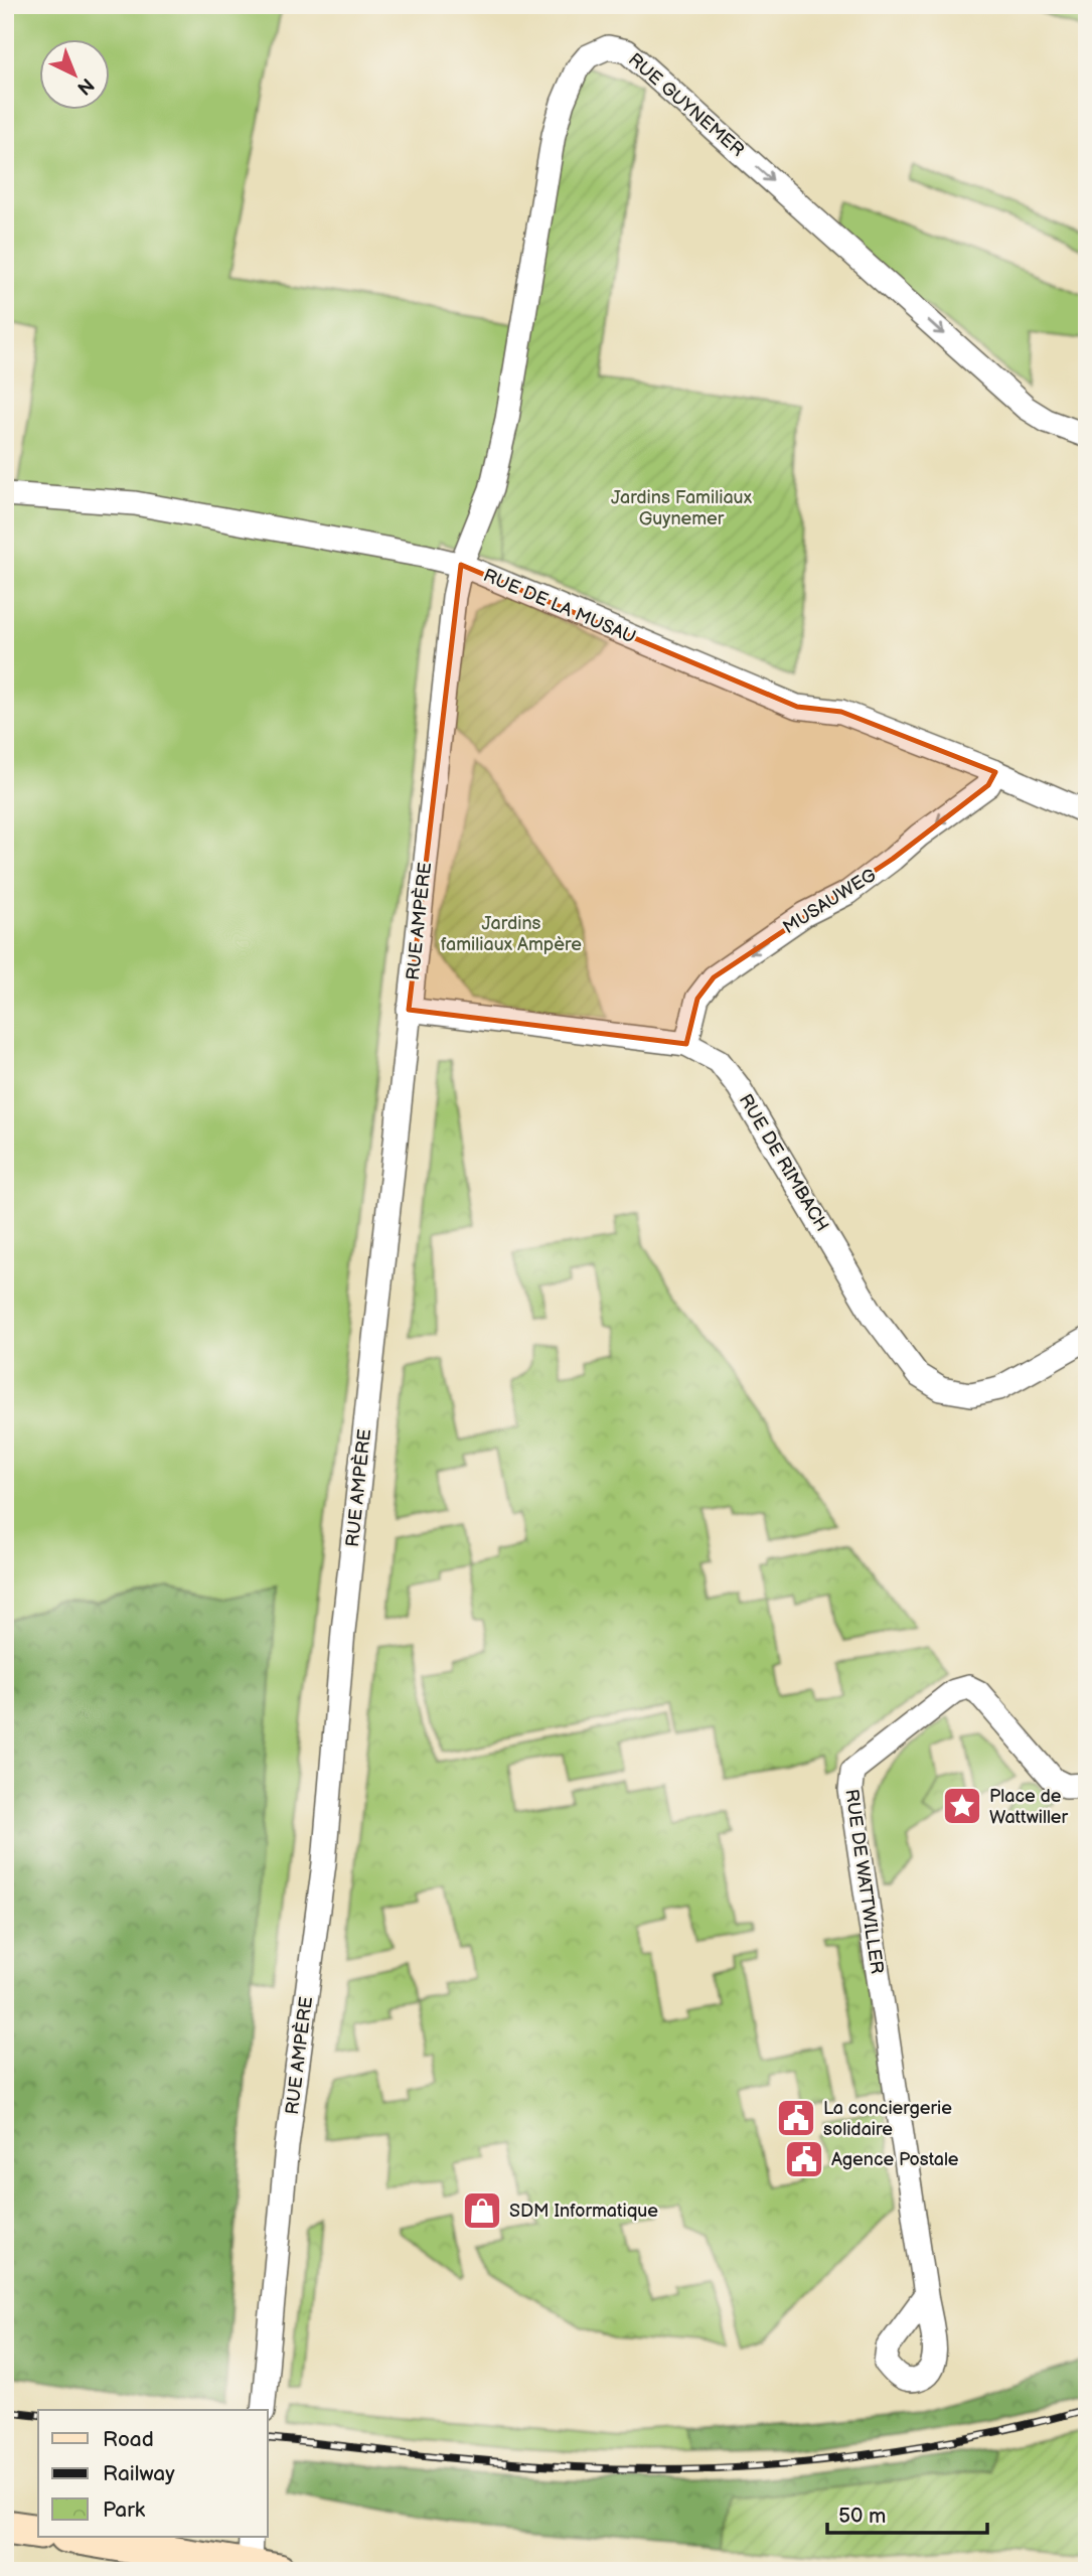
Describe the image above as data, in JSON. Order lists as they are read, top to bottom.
{
  "streets": {
    "street": [
      "RUE GUYNEMER",
      "RUE DE LA MUSAU",
      "MUSAUWEG",
      "RUE AMPÈRE",
      "RUE DE RIMBACH",
      "RUE DE WATTWILLER"
    ]
  },
  "crossings": [
    ["RUE GUYNEMER", "RUE DE LA MUSAU"],
    ["RUE GUYNEMER", "RUE AMPÈRE"],
    ["RUE DE LA MUSAU", "MUSAUWEG"],
    ["RUE DE LA MUSAU", "RUE AMPÈRE"],
    ["MUSAUWEG", "RUE DE RIMBACH"],
    ["RUE AMPÈRE", "RUE DE RIMBACH"]
  ],
  "one_way": ["MUSAUWEG"],
  "parks": ["Jardins Familiaux Guynemer", "Jardins familiaux Ampère"],
  "places": {
    "place": ["Place de Wattwiller"],
    "public building": ["La conciergerie solidaire", "Agence Postale"],
    "shop": ["SDM Informatique"]
  },
  "legend": ["Road", "Railway", "Park"],
  "scale_bar": "50 m",
  "north": "bottom right"
}
